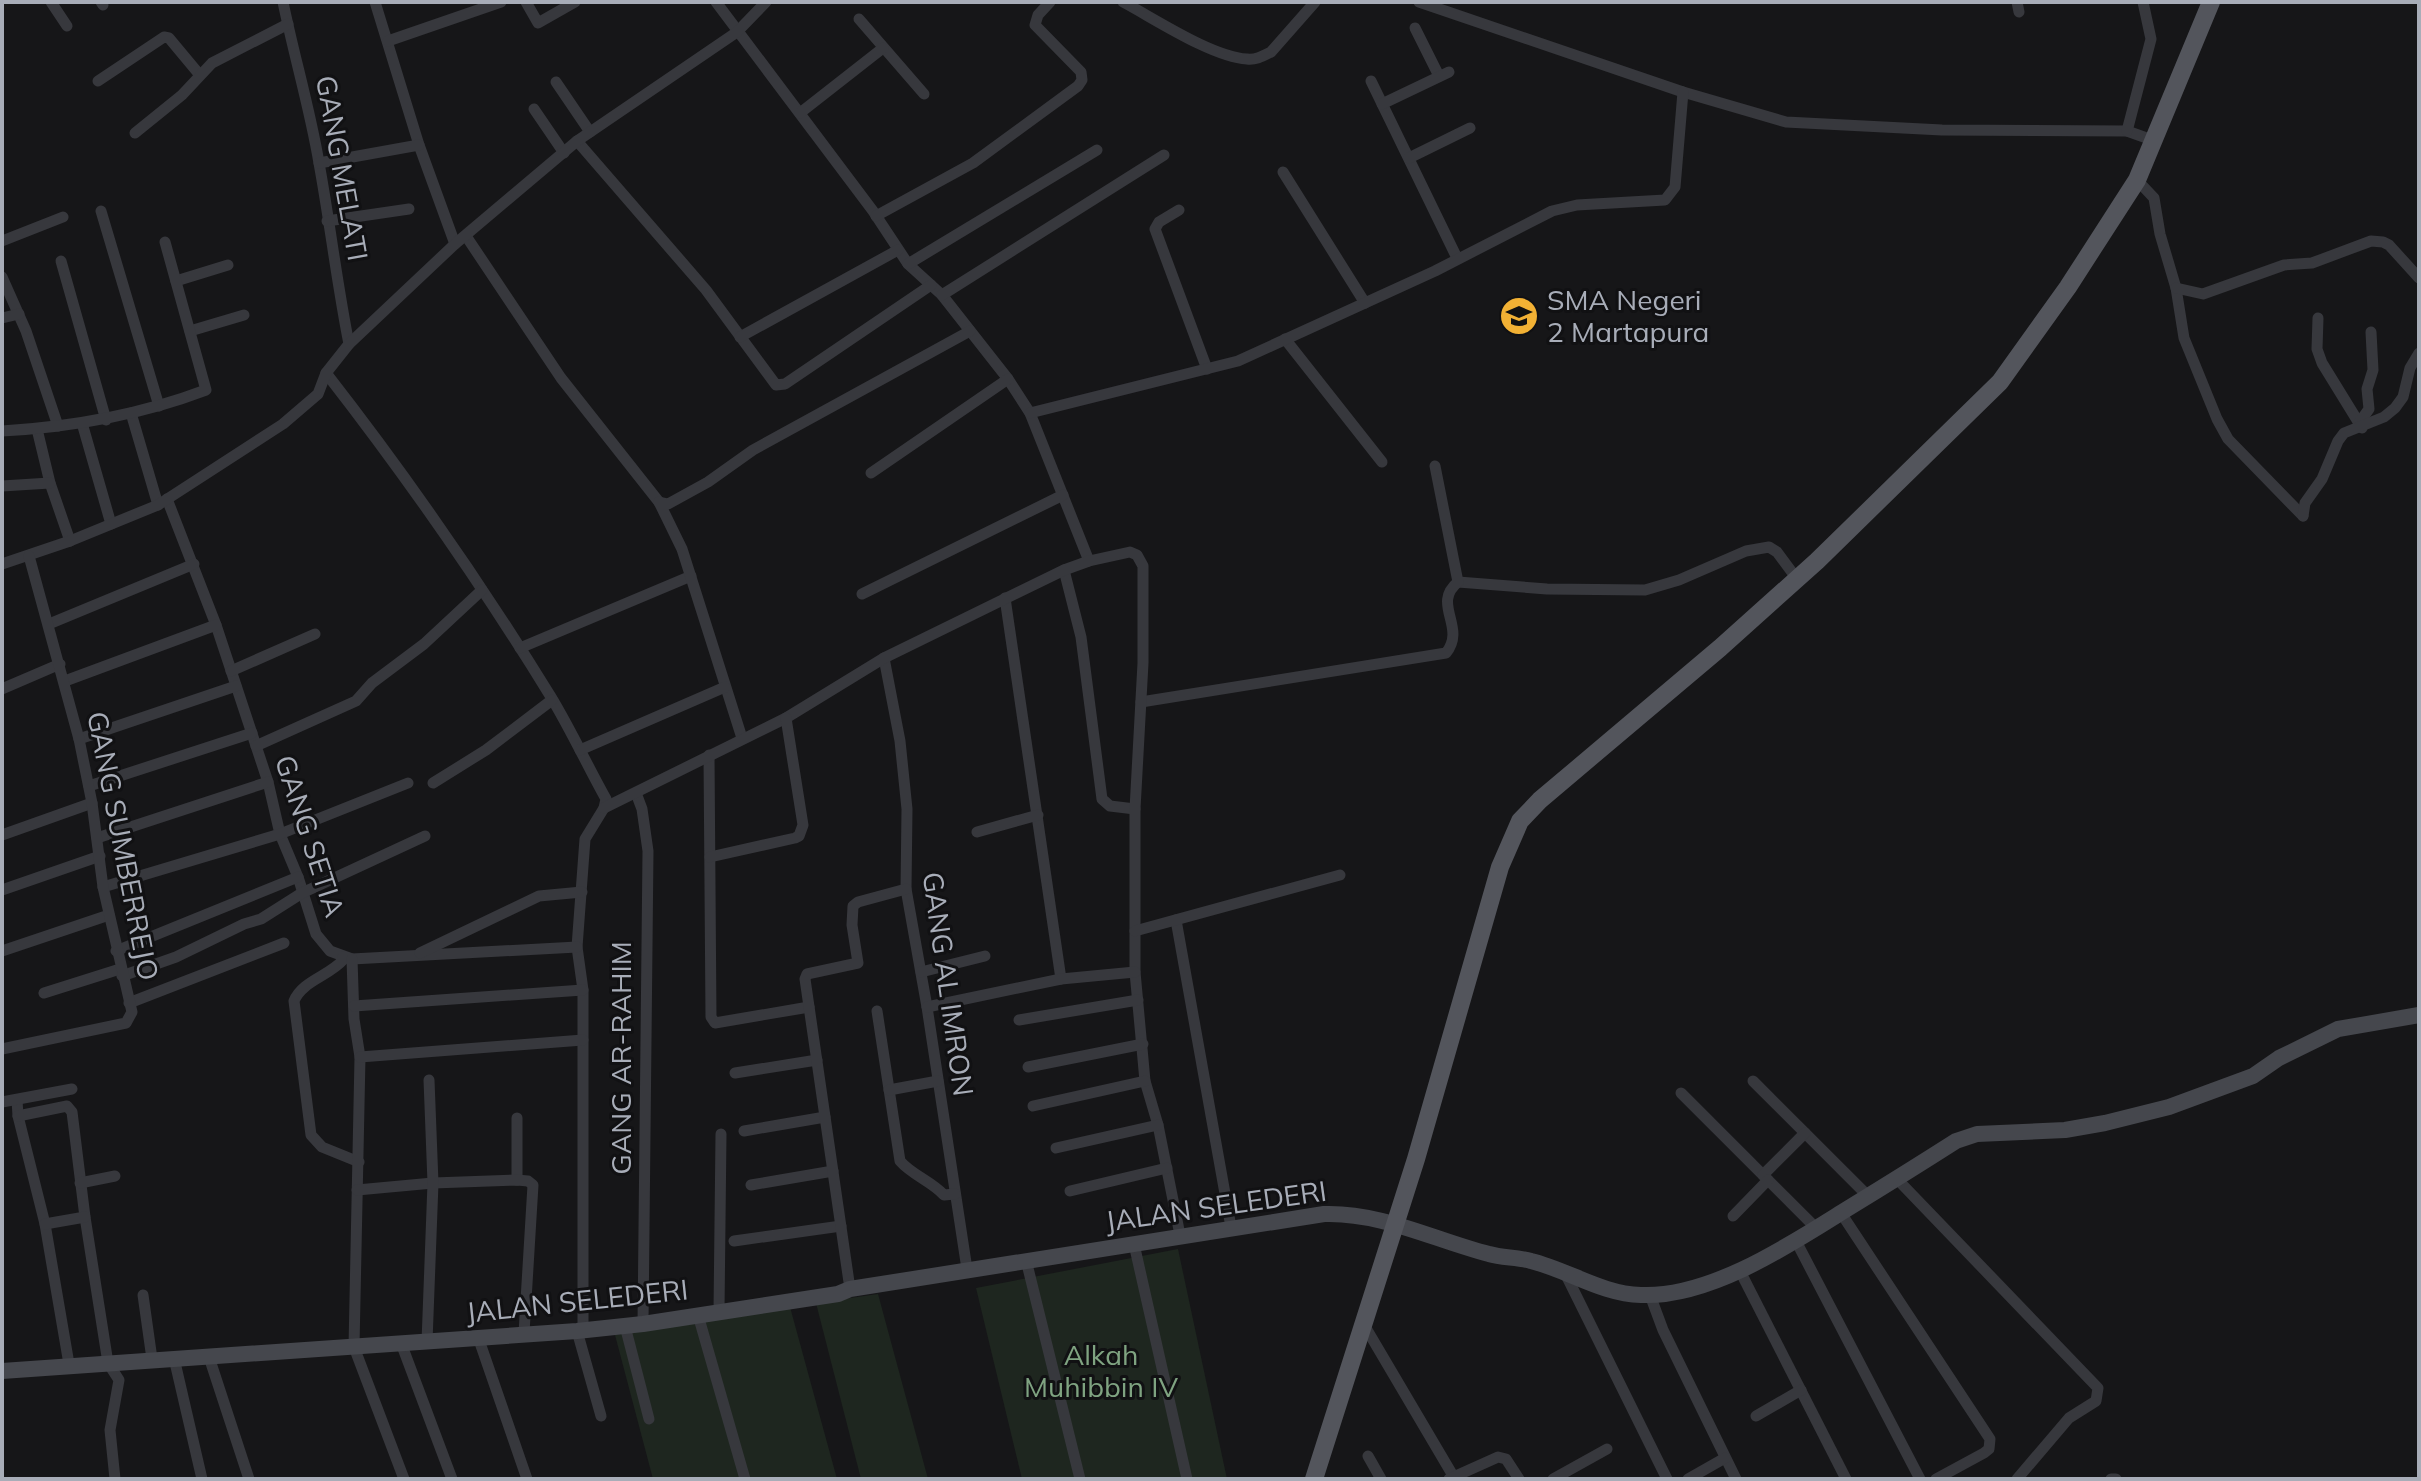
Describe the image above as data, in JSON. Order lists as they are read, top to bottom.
{
  "streets": {
    "street": [
      "GANG MELATI",
      "GANG SETIA",
      "GANG SUMBERREJO",
      "GANG AL IMRON",
      "GANG AR-RAHIM",
      "JALAN SELEDERI"
    ]
  },
  "crossings": [
    ["GANG AL IMRON", "JALAN SELEDERI"],
    ["GANG AR-RAHIM", "JALAN SELEDERI"]
  ],
  "parks": ["Alkah Muhibbin IV"],
  "places": {
    "school or university": ["SMA Negeri 2 Martapura"]
  }
}
